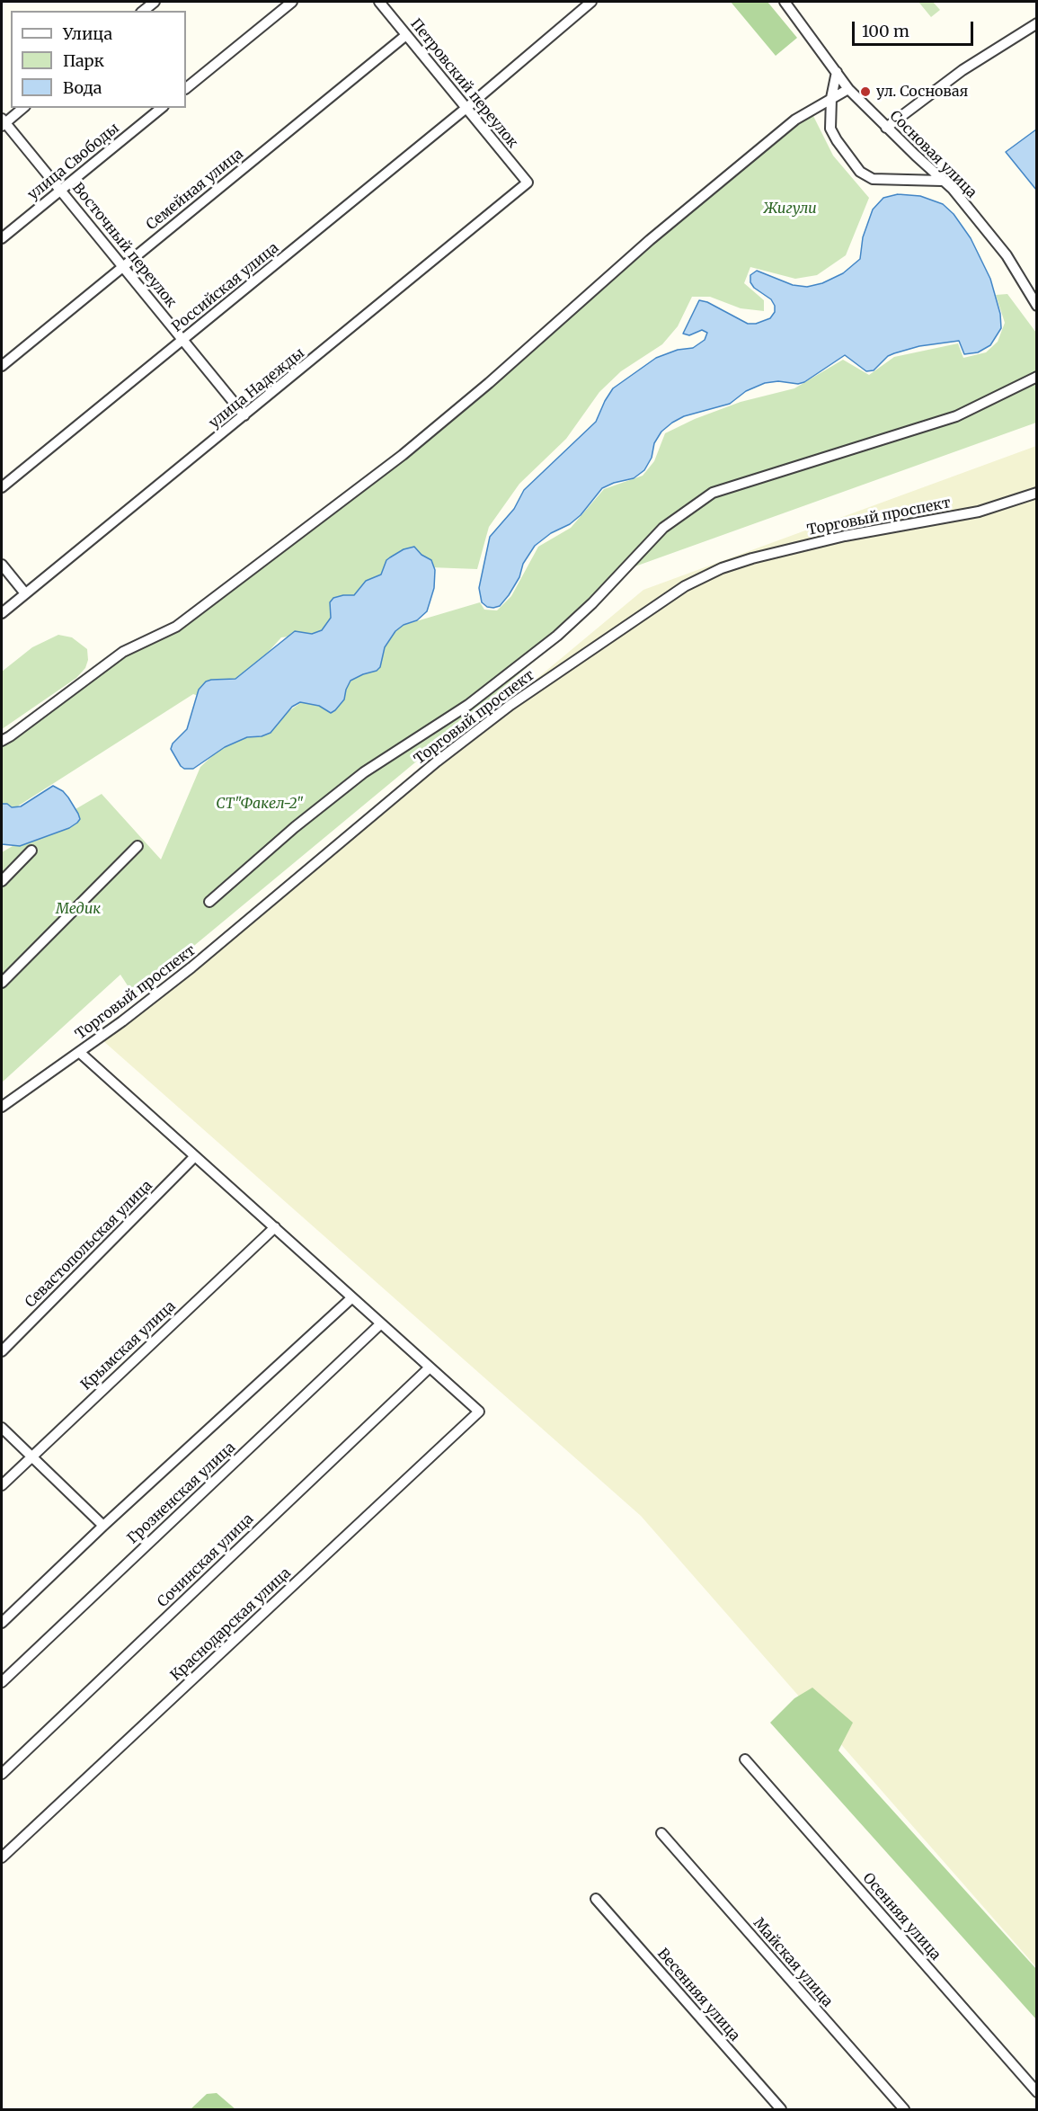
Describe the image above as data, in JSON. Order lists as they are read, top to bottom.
{
  "streets": {
    "street": [
      "Петровский переулок",
      "Сосновая улица",
      "улица Свободы",
      "Семейная улица",
      "Восточный переулок",
      "Российская улица",
      "улица Надежды",
      "Торговый проспект",
      "Севастопольская улица",
      "Крымская улица",
      "Грозненская улица",
      "Сочинская улица",
      "Краснодарская улица",
      "Осенняя улица",
      "Майская улица",
      "Весенняя улица"
    ]
  },
  "crossings": [
    ["Петровский переулок", "Семейная улица"],
    ["Петровский переулок", "Российская улица"],
    ["Петровский переулок", "улица Надежды"],
    ["улица Свободы", "Восточный переулок"],
    ["Семейная улица", "Восточный переулок"],
    ["Восточный переулок", "Российская улица"],
    ["Восточный переулок", "улица Надежды"],
    ["Сочинская улица", "Краснодарская улица"]
  ],
  "parks": ["Жигули", "СТ\"Факел-2\"", "Медик"],
  "places": ["ул. Сосновая"],
  "legend": ["Улица", "Парк", "Вода"],
  "scale_bar": "100 m"
}
